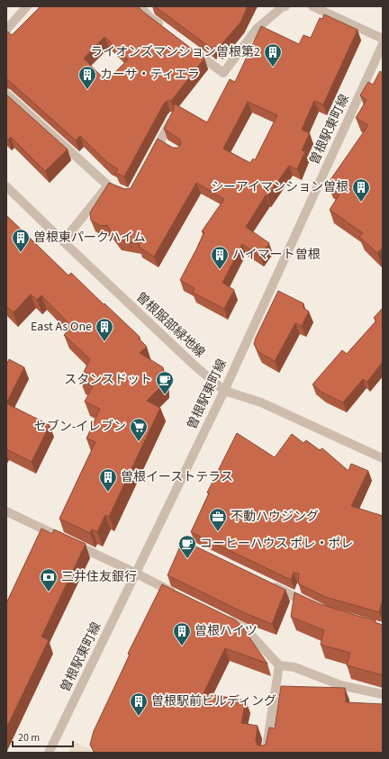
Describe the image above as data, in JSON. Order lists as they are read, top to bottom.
{
  "streets": {
    "street": ["曽根駅東町線", "曽根服部緑地線"]
  },
  "crossings": [
    ["曽根駅東町線", "曽根服部緑地線"]
  ],
  "places": {
    "building": [
      "ライオンズマンション曽根第2",
      "カーサ・ティエラ",
      "シーアイマンション曽根",
      "曽根東パークハイム",
      "ハイマート曽根",
      "East As One",
      "曽根イーストテラス",
      "曽根ハイツ",
      "曽根駅前ビルディング"
    ],
    "cafe": ["スタンスドット", "コーヒーハウス ポレ・ポレ"],
    "supermarket": ["セブン-イレブン"],
    "office": ["不動ハウジング"],
    "bank": ["三井住友銀行"]
  },
  "scale_bar": "20 m"
}
